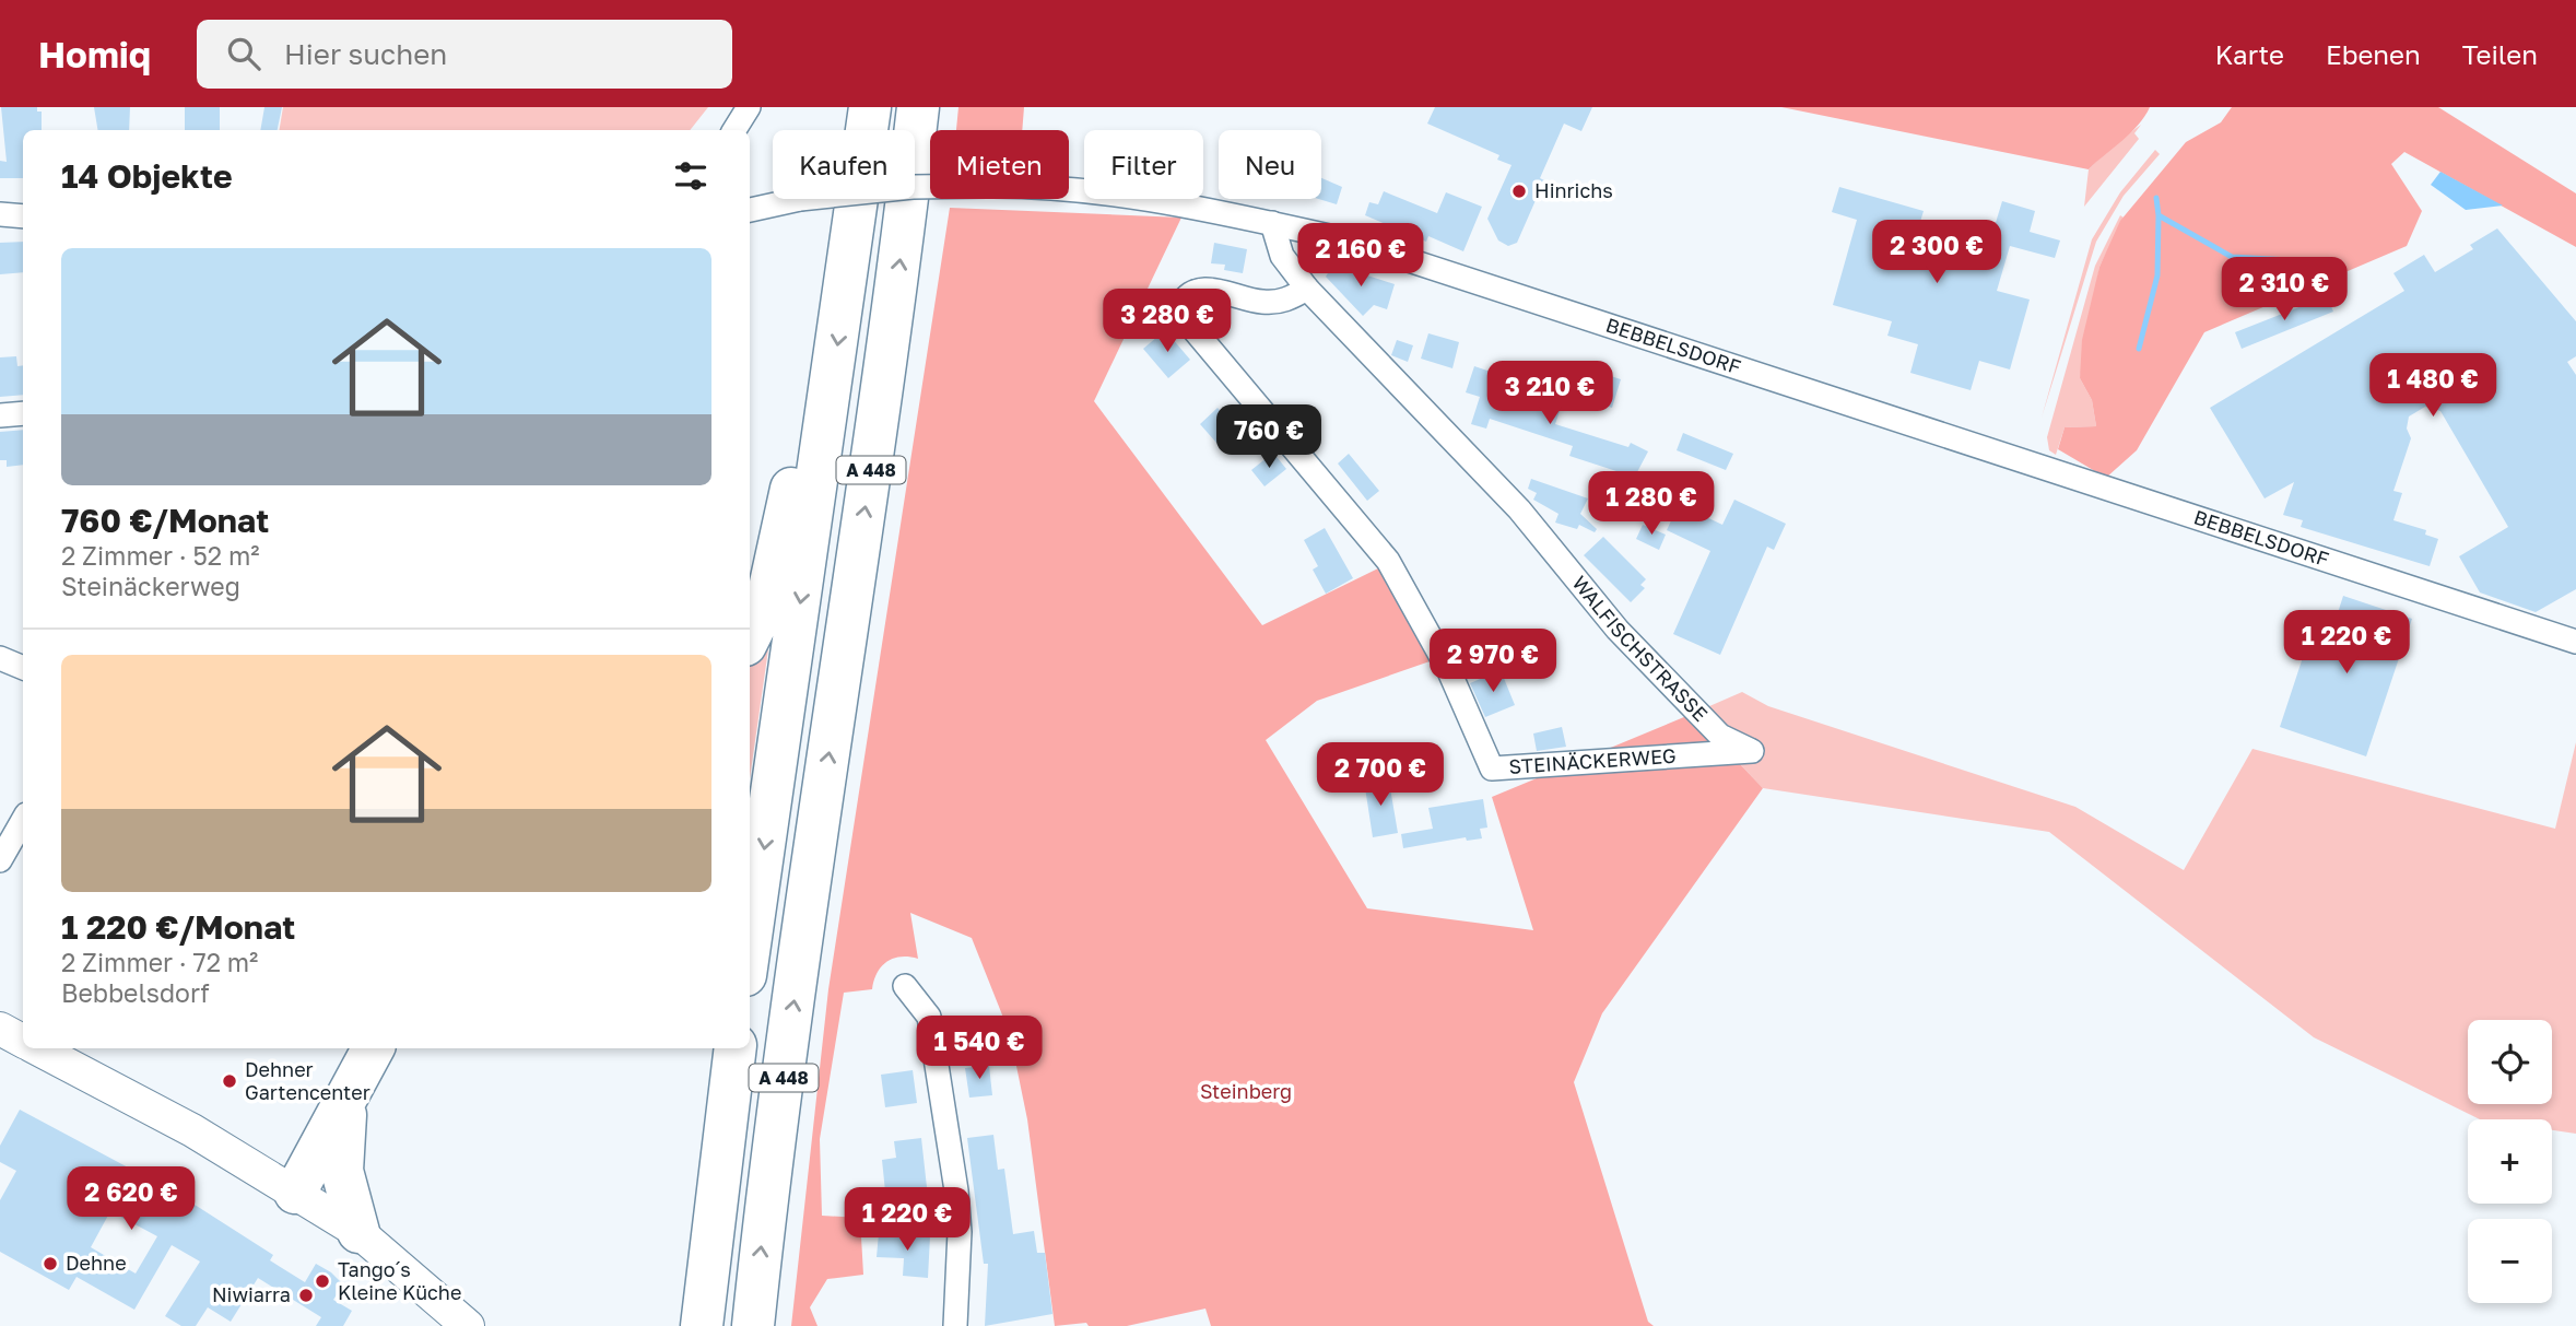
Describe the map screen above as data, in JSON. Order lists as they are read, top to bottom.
{
  "streets": {
    "highway": ["A 448"],
    "street": ["BEBBELSDORF", "WALFISCHSTRASSE", "STEINÄCKERWEG"]
  },
  "crossings": [
    ["BEBBELSDORF", "WALFISCHSTRASSE"],
    ["WALFISCHSTRASSE", "STEINÄCKERWEG"]
  ],
  "parks": ["Steinberg"],
  "places": [
    "Hinrichs",
    "Dehner Gartencenter",
    "Dehne",
    "Tango´s Kleine Küche",
    "Niwiarra"
  ],
  "page": {
    "header": "Homiq",
    "search": "Hier suchen",
    "nav": ["Karte", "Ebenen", "Teilen"],
    "chip": [
      "Kaufen",
      "Mieten",
      "Filter",
      "Neu"
    ],
    "heading": "14 Objekte",
    "price": [
      "2 300 €",
      "2 160 €",
      "2 310 €",
      "3 280 €",
      "1 480 €",
      "3 210 €",
      "760 €",
      "1 280 €",
      "1 220 €",
      "2 970 €",
      "2 700 €",
      "1 540 €",
      "2 620 €",
      "1 220 €"
    ],
    "list": [
      {
        "name": "760 €/Monat",
        "note": "2 Zimmer · 52 m² · Steinäckerweg"
      },
      {
        "name": "1 220 €/Monat",
        "note": "2 Zimmer · 72 m² · Bebbelsdorf"
      }
    ],
    "map_buttons": ["+", "−"]
  }
}
